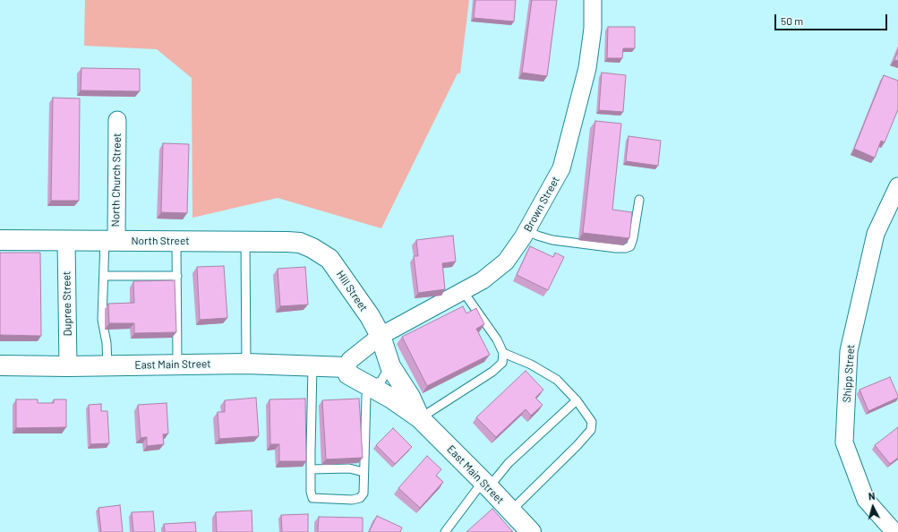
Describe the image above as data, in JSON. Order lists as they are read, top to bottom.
{
  "streets": {
    "main road": ["North Street", "Hill Street", "East Main Street"],
    "street": [
      "North Church Street",
      "Brown Street",
      "Dupree Street",
      "Shipp Street"
    ]
  },
  "crossings": [
    ["North Church Street", "North Street"],
    ["Brown Street", "Hill Street"],
    ["Brown Street", "East Main Street"],
    ["North Street", "Hill Street"],
    ["North Street", "Dupree Street"],
    ["Hill Street", "East Main Street"],
    ["Dupree Street", "East Main Street"]
  ],
  "scale_bar": "50 m",
  "north": "top"
}
